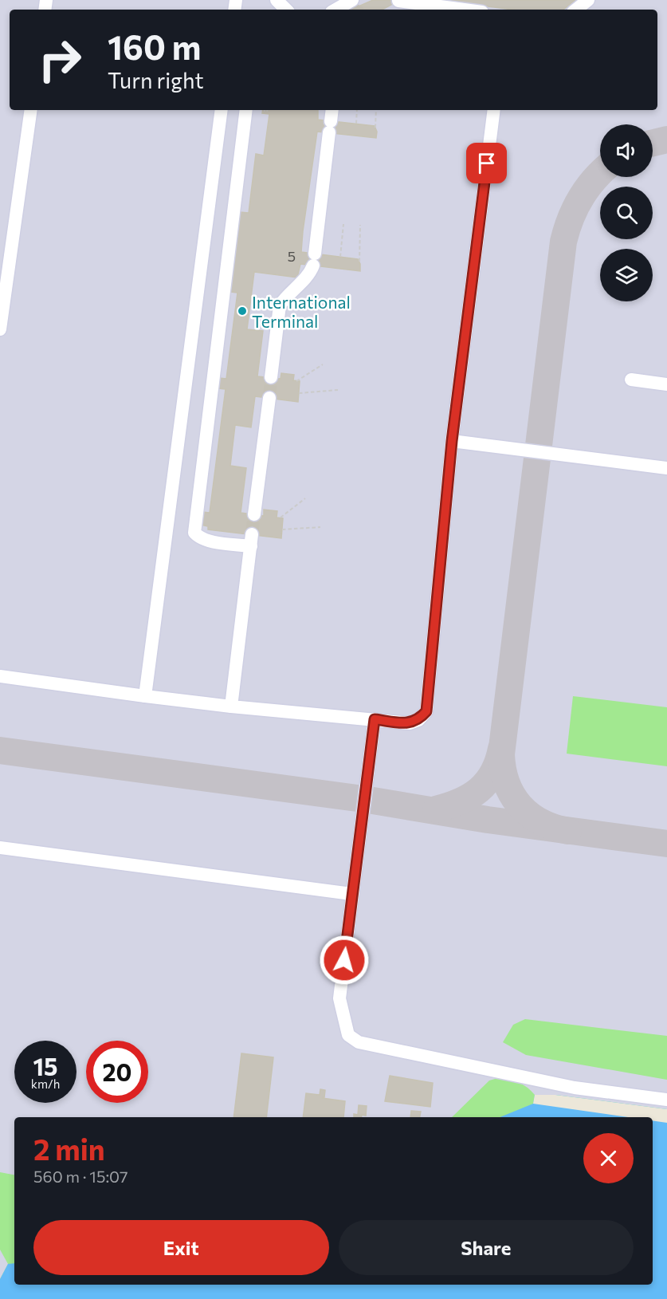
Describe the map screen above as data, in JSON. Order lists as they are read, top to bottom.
{
  "places": ["International Terminal"],
  "house_numbers": ["5"],
  "page": {
    "turn": ["160 m", "Turn right"],
    "speed": "15 km/h",
    "limit": "20",
    "heading": ["2 min", "560 m · 15:07"],
    "buttons": ["Exit", "Share"]
  }
}
